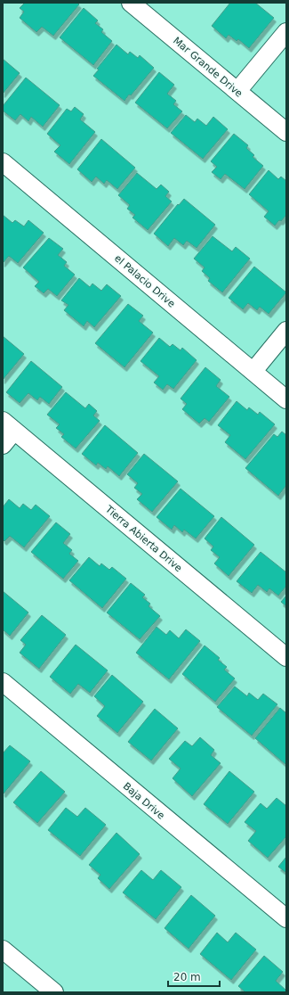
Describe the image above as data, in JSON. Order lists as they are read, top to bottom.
{
  "streets": {
    "street": [
      "Mar Grande Drive",
      "el Palacio Drive",
      "Tierra Abierta Drive",
      "Baja Drive"
    ]
  },
  "scale_bar": "20 m"
}
